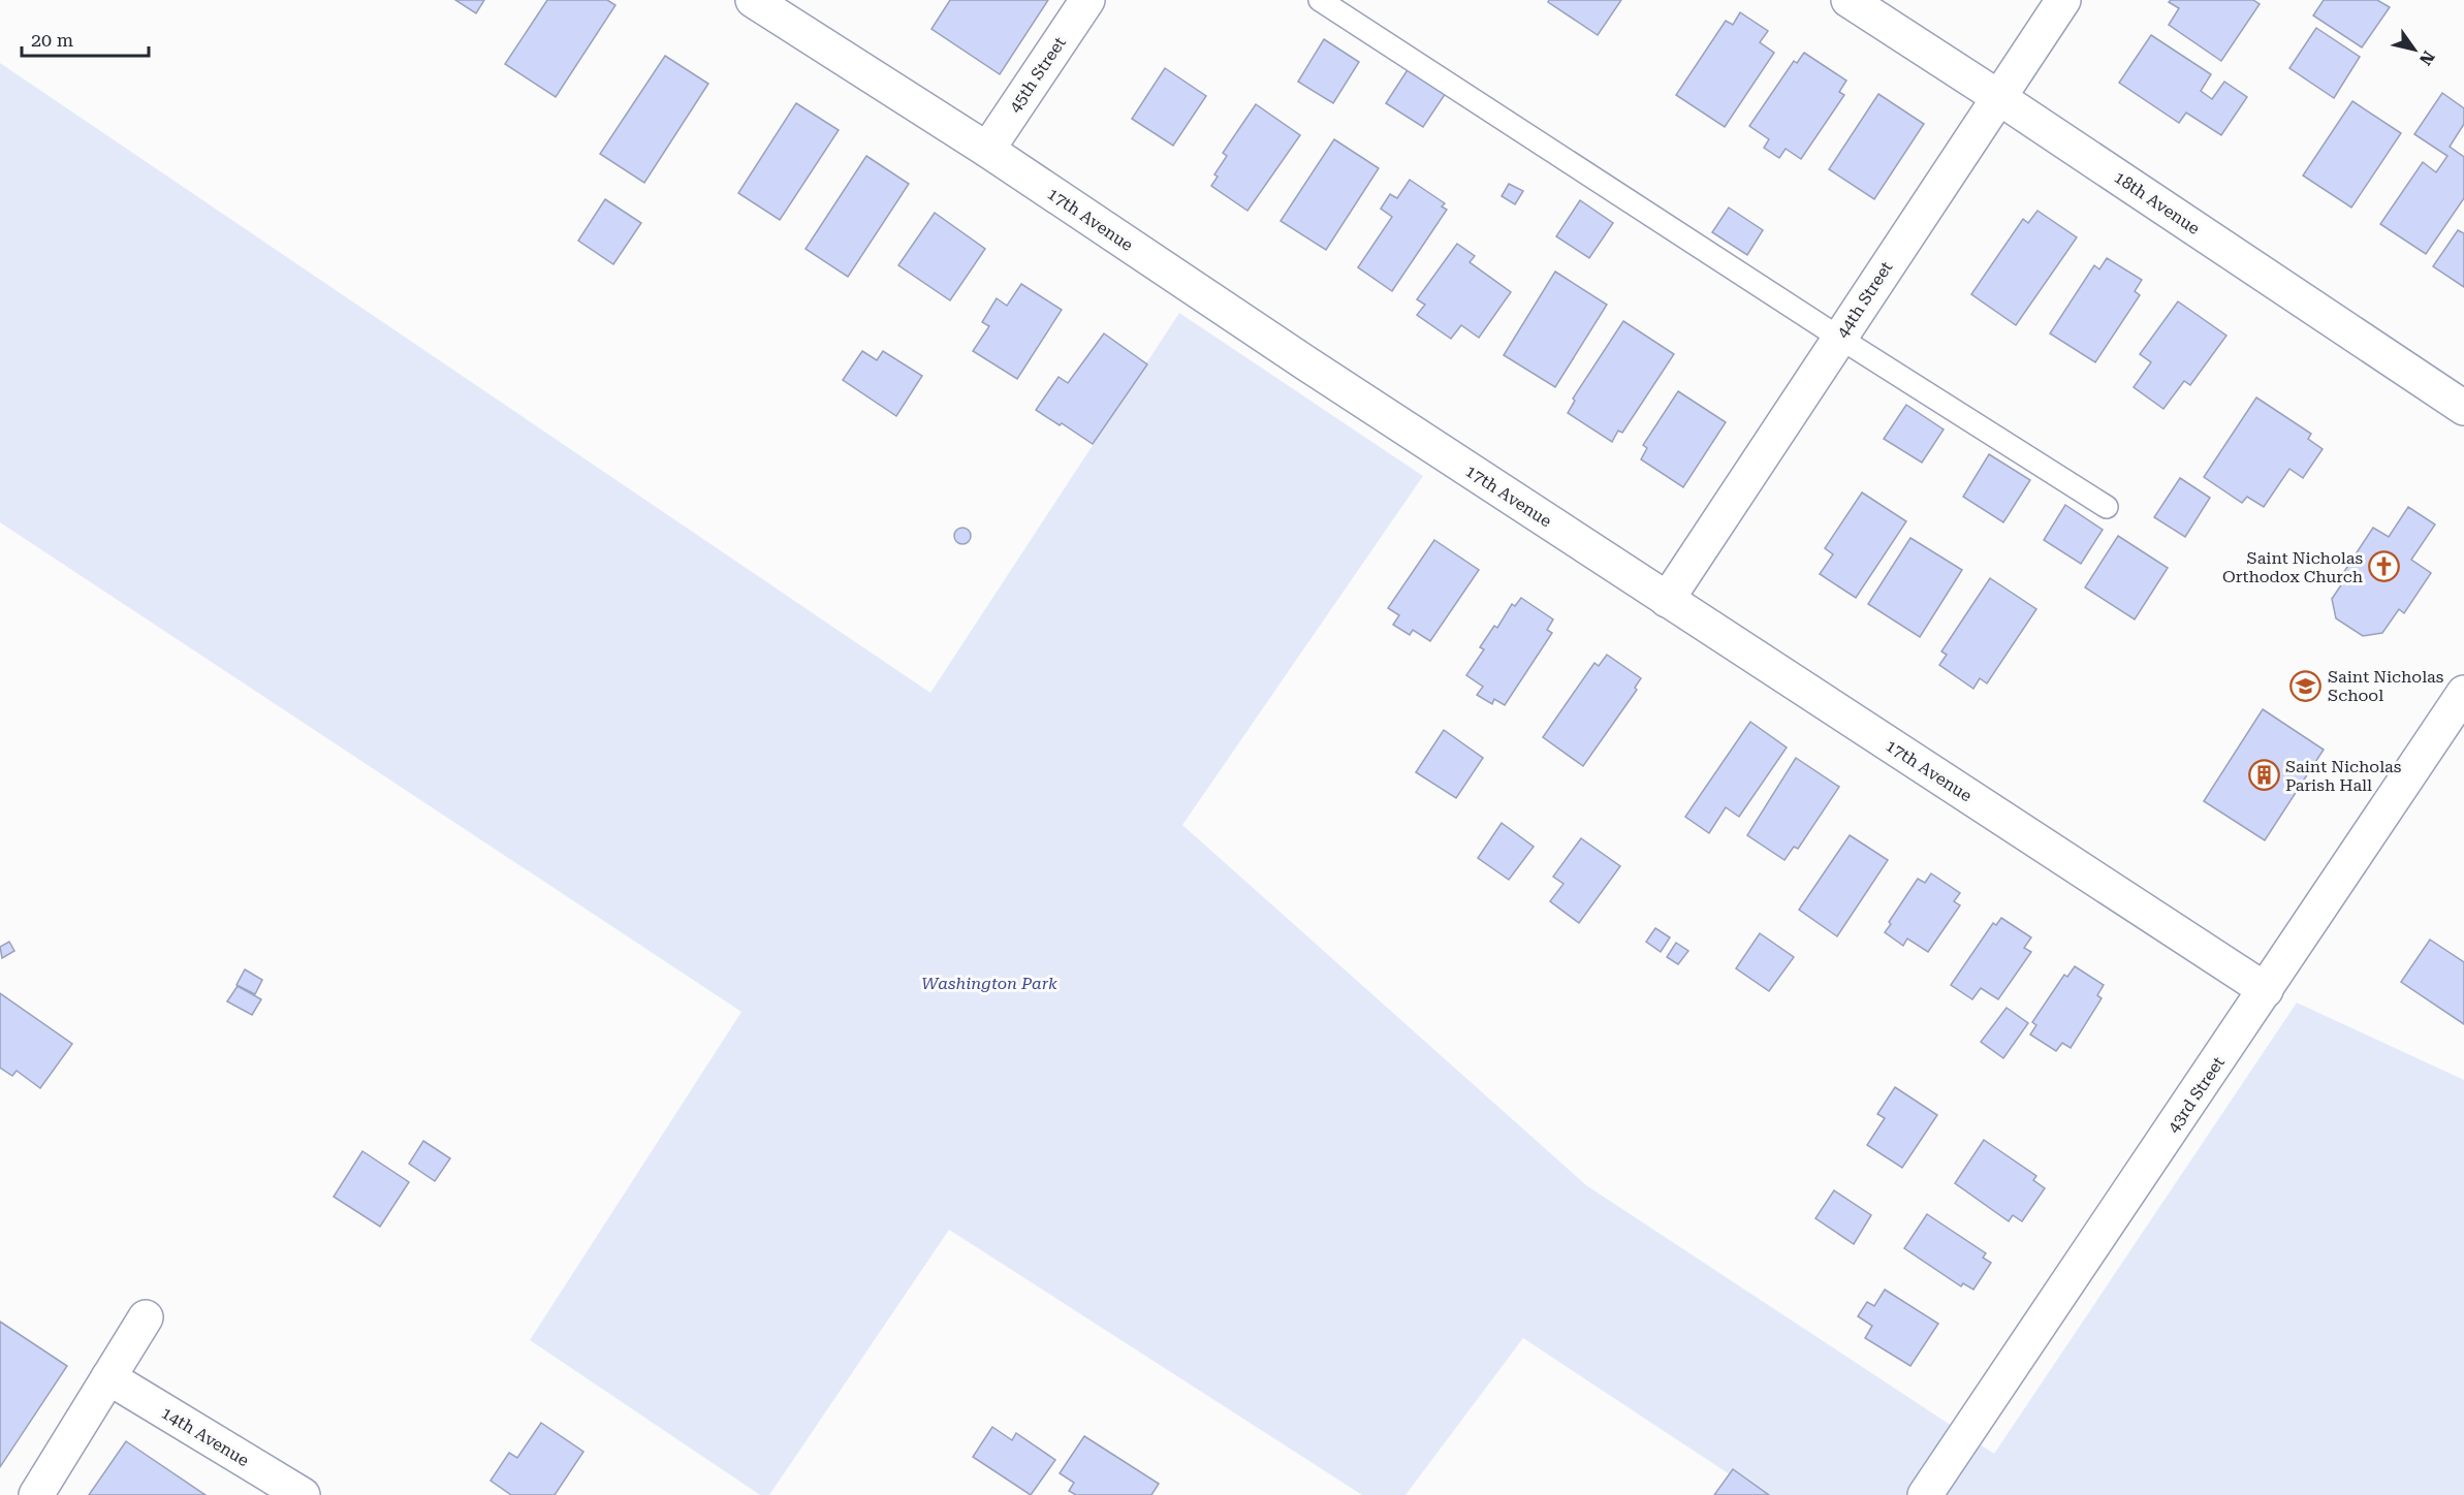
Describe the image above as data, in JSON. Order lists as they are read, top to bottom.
{
  "streets": {
    "street": [
      "45th Street",
      "18th Avenue",
      "17th Avenue",
      "44th Street",
      "43rd Street",
      "14th Avenue"
    ]
  },
  "crossings": [
    ["45th Street", "17th Avenue"],
    ["18th Avenue", "44th Street"],
    ["17th Avenue", "44th Street"],
    ["17th Avenue", "43rd Street"]
  ],
  "parks": ["Washington Park"],
  "places": {
    "church": ["Saint Nicholas Orthodox Church"],
    "school or university": ["Saint Nicholas School"],
    "building": ["Saint Nicholas Parish Hall"]
  },
  "scale_bar": "20 m",
  "north": "bottom right"
}
